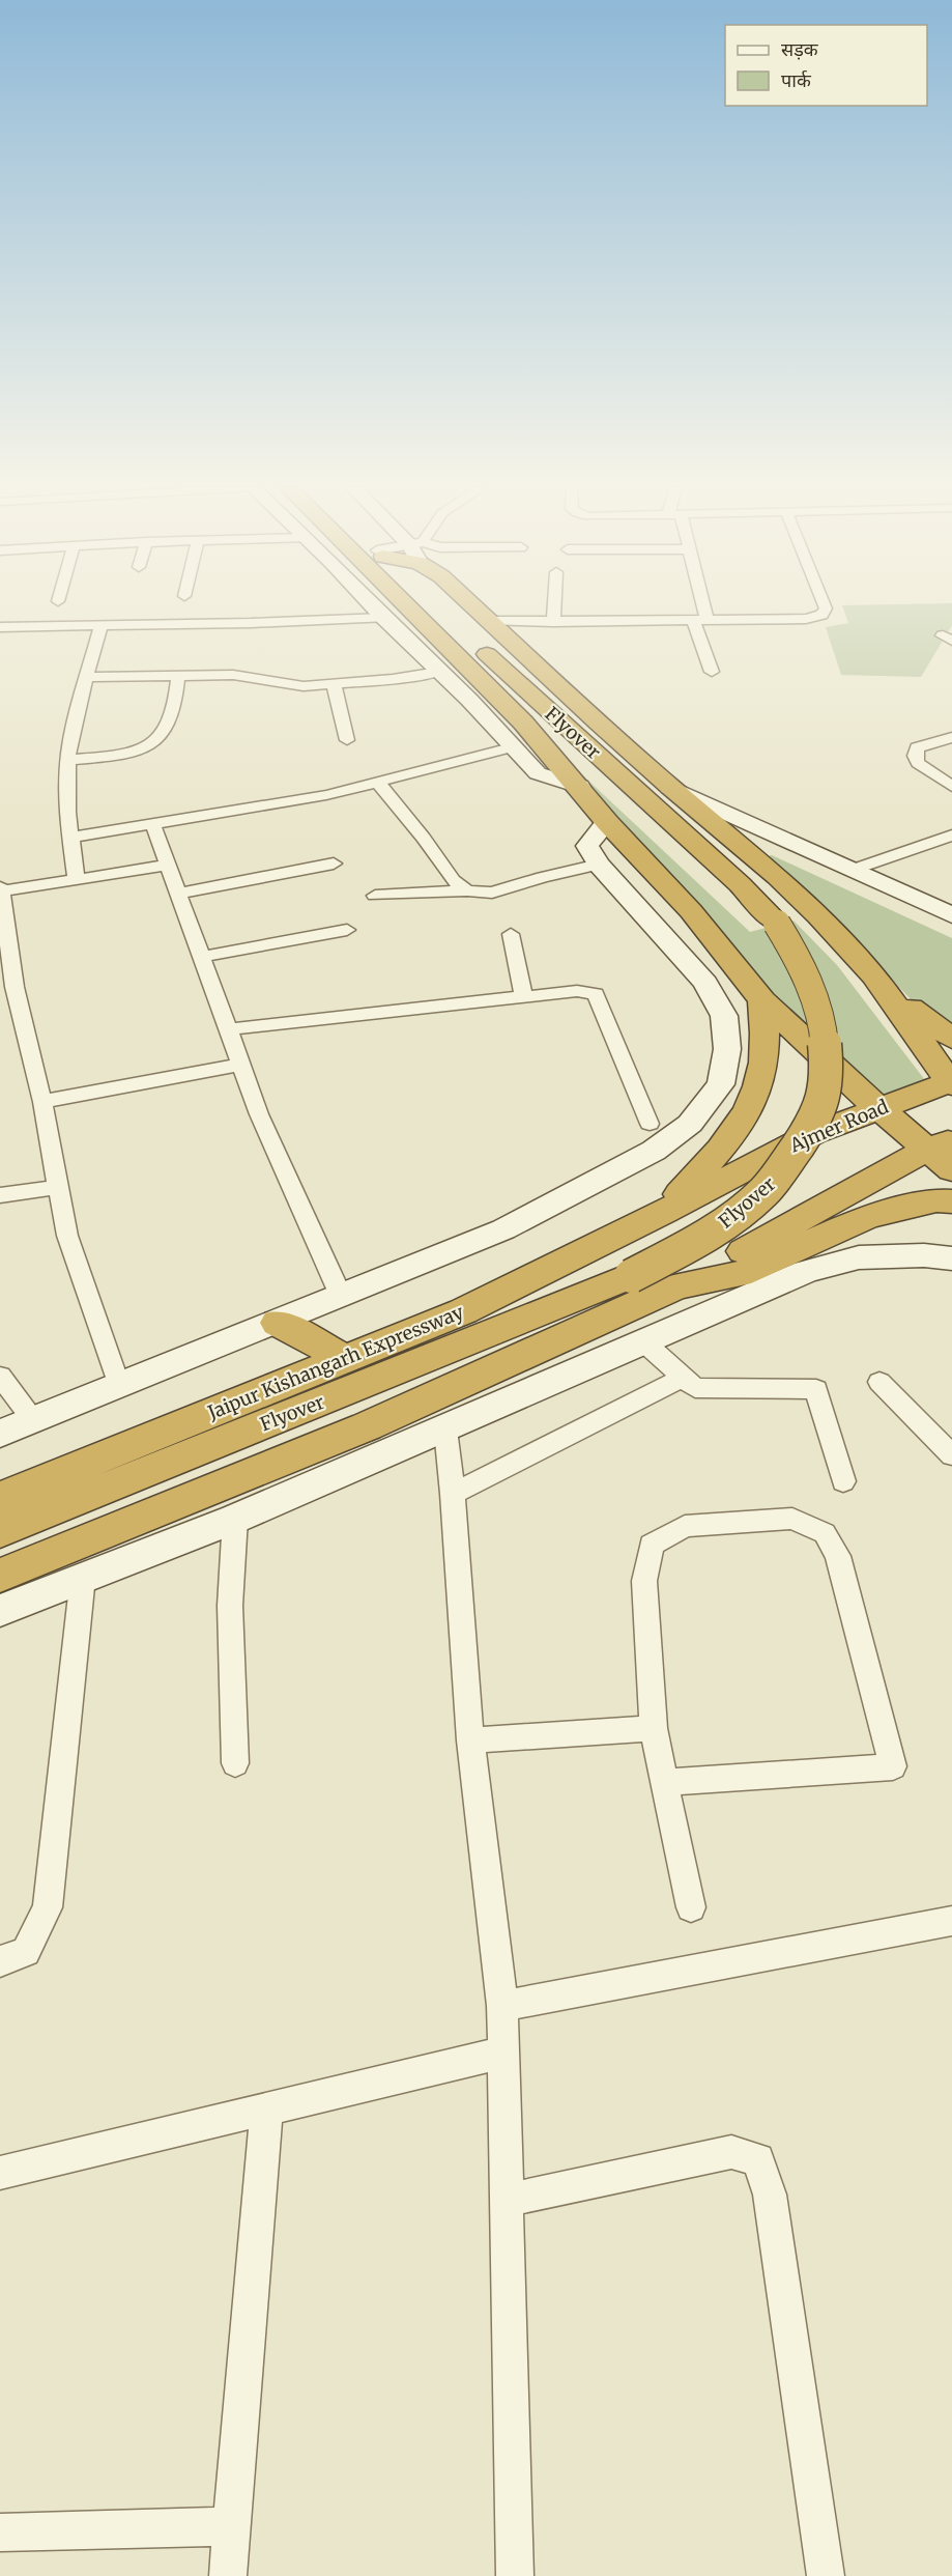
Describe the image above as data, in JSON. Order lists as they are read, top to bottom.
{
  "streets": {
    "highway": ["Flyover", "Ajmer Road", "Jaipur Kishangarh Expressway"]
  },
  "crossings": [
    ["Ajmer Road", "Jaipur Kishangarh Expressway"]
  ],
  "legend": ["सड़क", "पार्क"]
}
